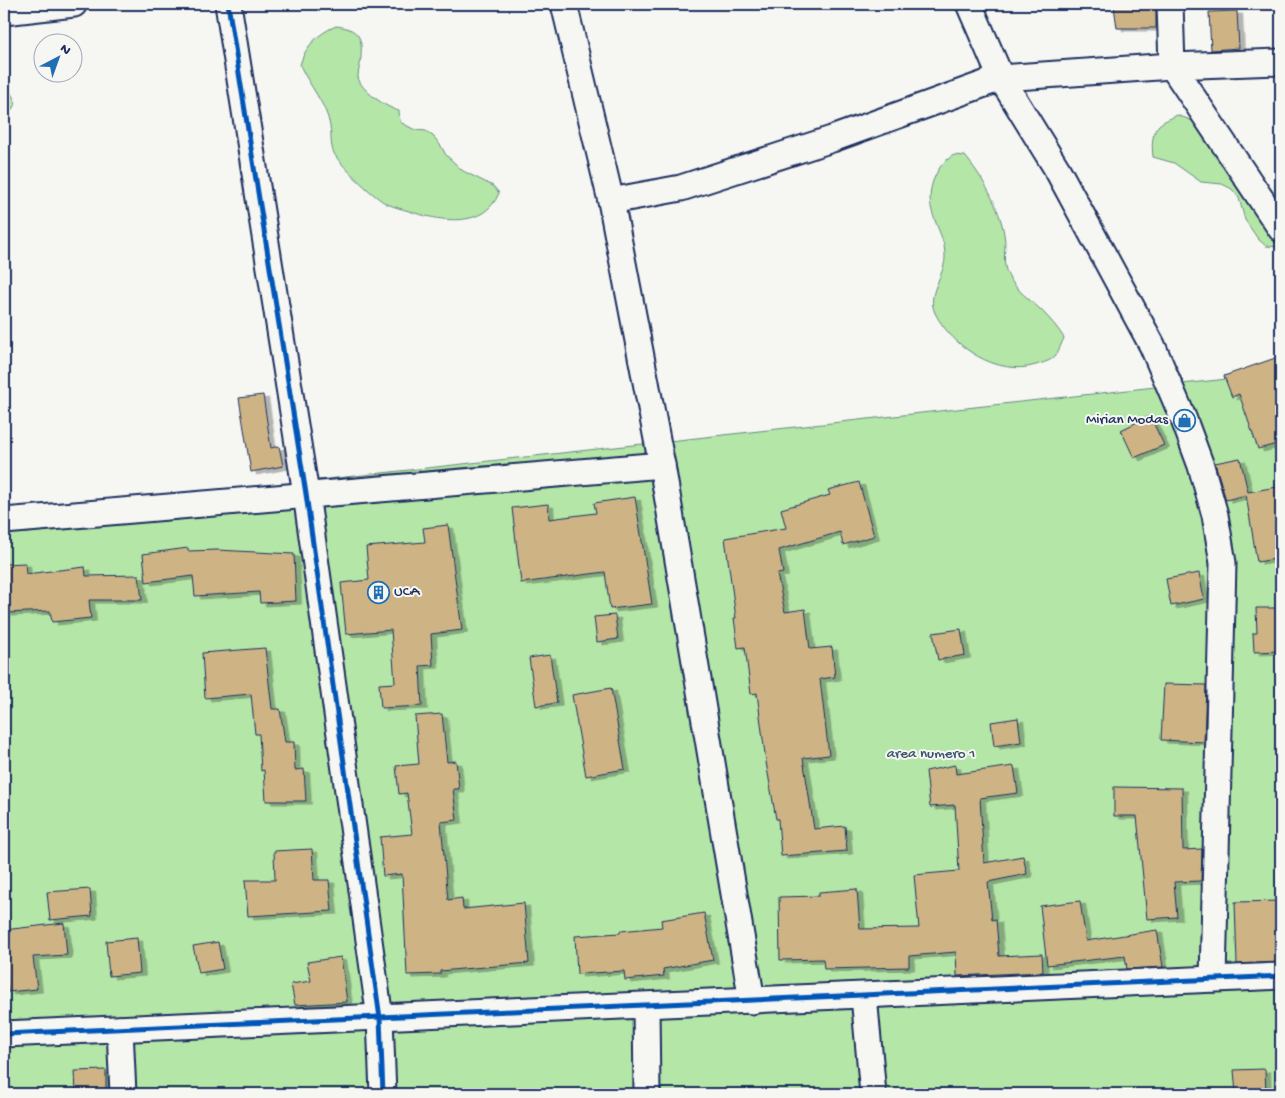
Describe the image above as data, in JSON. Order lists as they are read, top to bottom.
{
  "parks": ["area numero 1"],
  "places": {
    "shop": ["Mirian Modas"],
    "building": ["UCA"]
  },
  "north": "top right"
}
